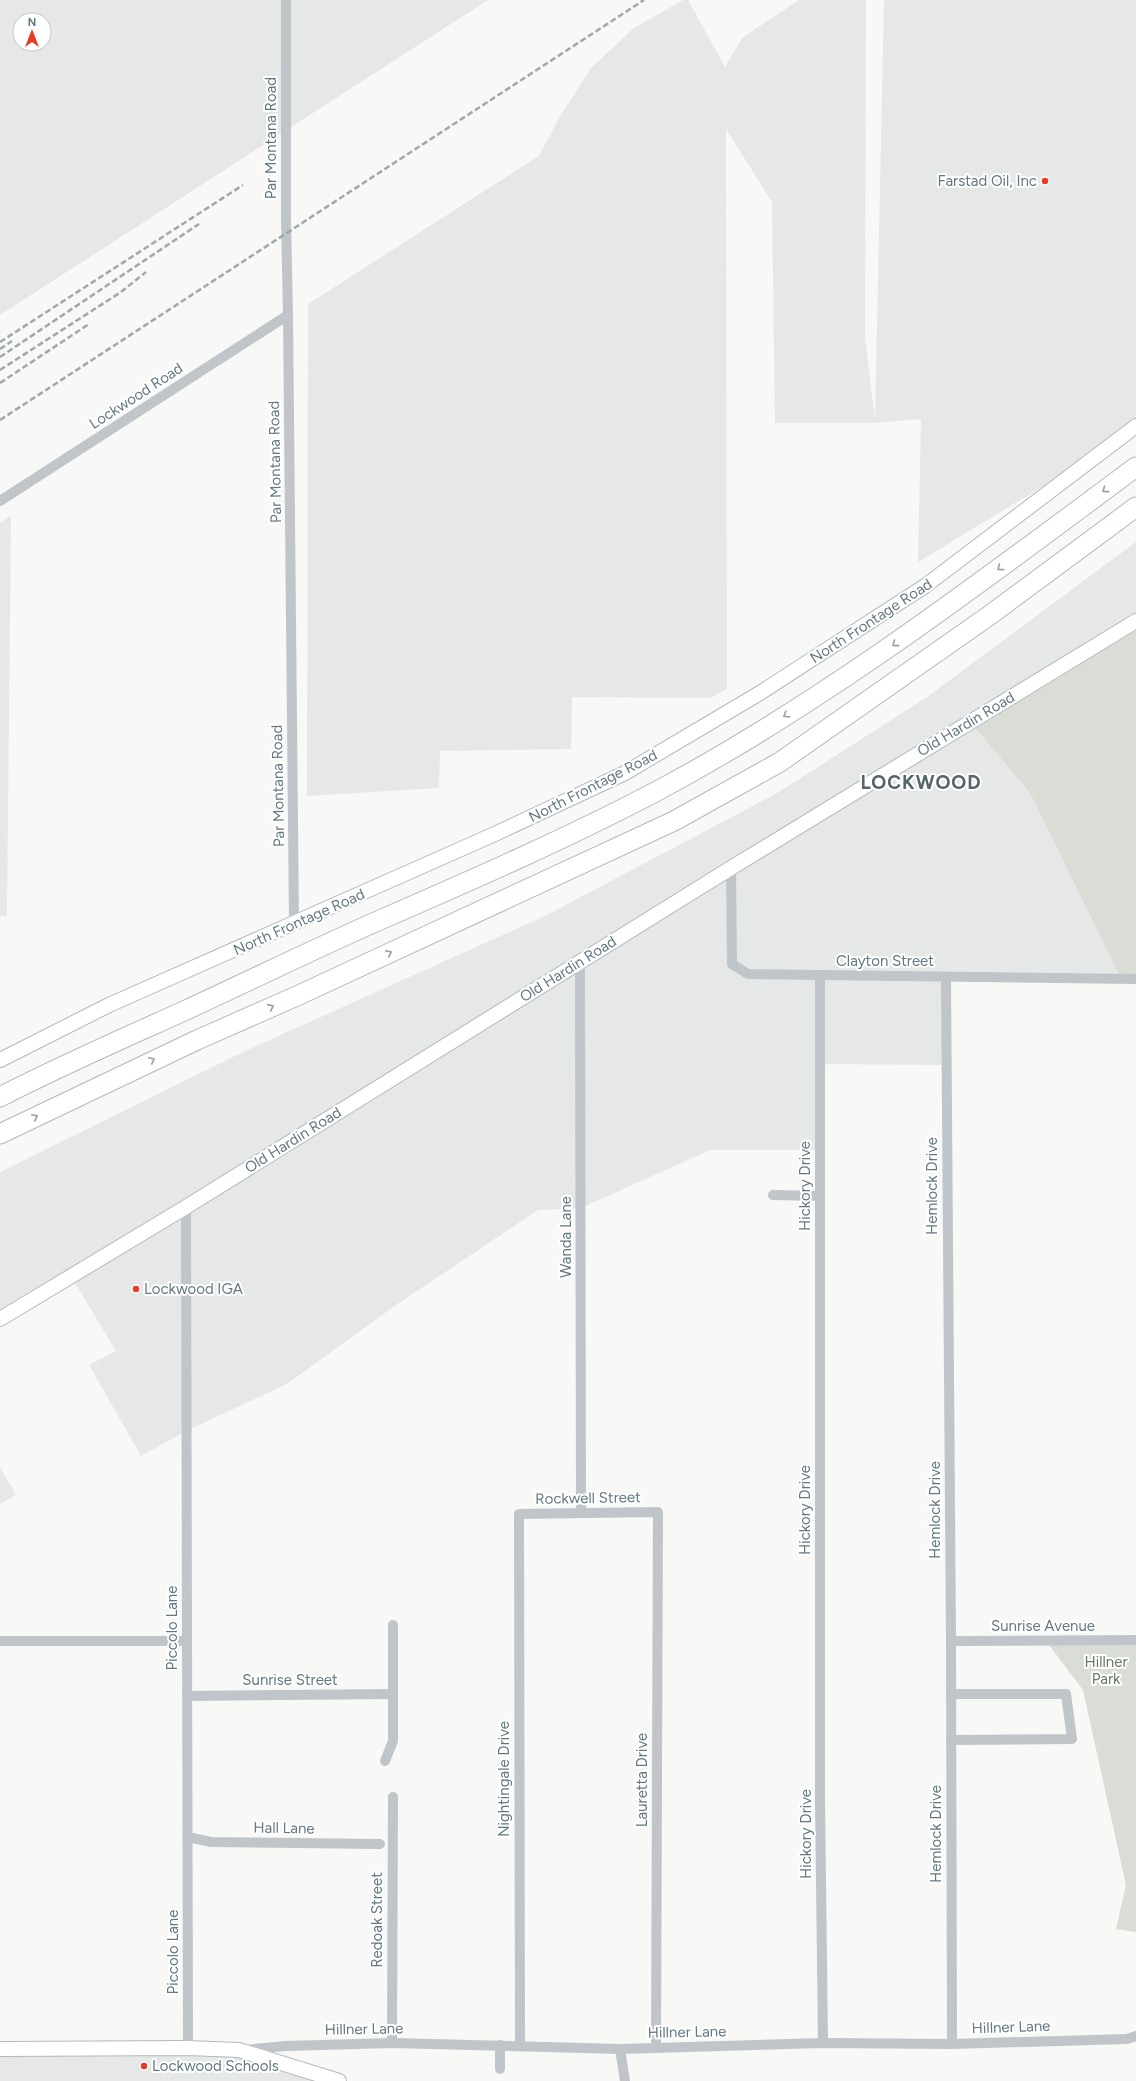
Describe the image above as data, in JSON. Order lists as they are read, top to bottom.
{
  "streets": {
    "street": [
      "Par Montana Road",
      "Lockwood Road",
      "North Frontage Road",
      "Old Hardin Road",
      "Clayton Street",
      "Hickory Drive",
      "Hemlock Drive",
      "Wanda Lane",
      "Rockwell Street",
      "Sunrise Avenue",
      "Piccolo Lane",
      "Sunrise Street",
      "Nightingale Drive",
      "Lauretta Drive",
      "Hall Lane",
      "Redoak Street",
      "Hillner Lane"
    ]
  },
  "crossings": [
    ["Par Montana Road", "Lockwood Road"],
    ["Par Montana Road", "North Frontage Road"],
    ["Old Hardin Road", "Clayton Street"],
    ["Old Hardin Road", "Wanda Lane"],
    ["Old Hardin Road", "Piccolo Lane"],
    ["Clayton Street", "Hickory Drive"],
    ["Clayton Street", "Hemlock Drive"],
    ["Hickory Drive", "Hillner Lane"],
    ["Hemlock Drive", "Sunrise Avenue"],
    ["Hemlock Drive", "Hillner Lane"],
    ["Wanda Lane", "Rockwell Street"],
    ["Rockwell Street", "Nightingale Drive"],
    ["Rockwell Street", "Lauretta Drive"],
    ["Piccolo Lane", "Sunrise Street"],
    ["Piccolo Lane", "Hall Lane"],
    ["Nightingale Drive", "Hillner Lane"],
    ["Lauretta Drive", "Hillner Lane"],
    ["Redoak Street", "Hillner Lane"]
  ],
  "districts": ["LOCKWOOD"],
  "parks": ["Hillner Park"],
  "places": ["Farstad Oil, Inc", "Lockwood IGA", "Lockwood Schools"],
  "north": "top"
}
